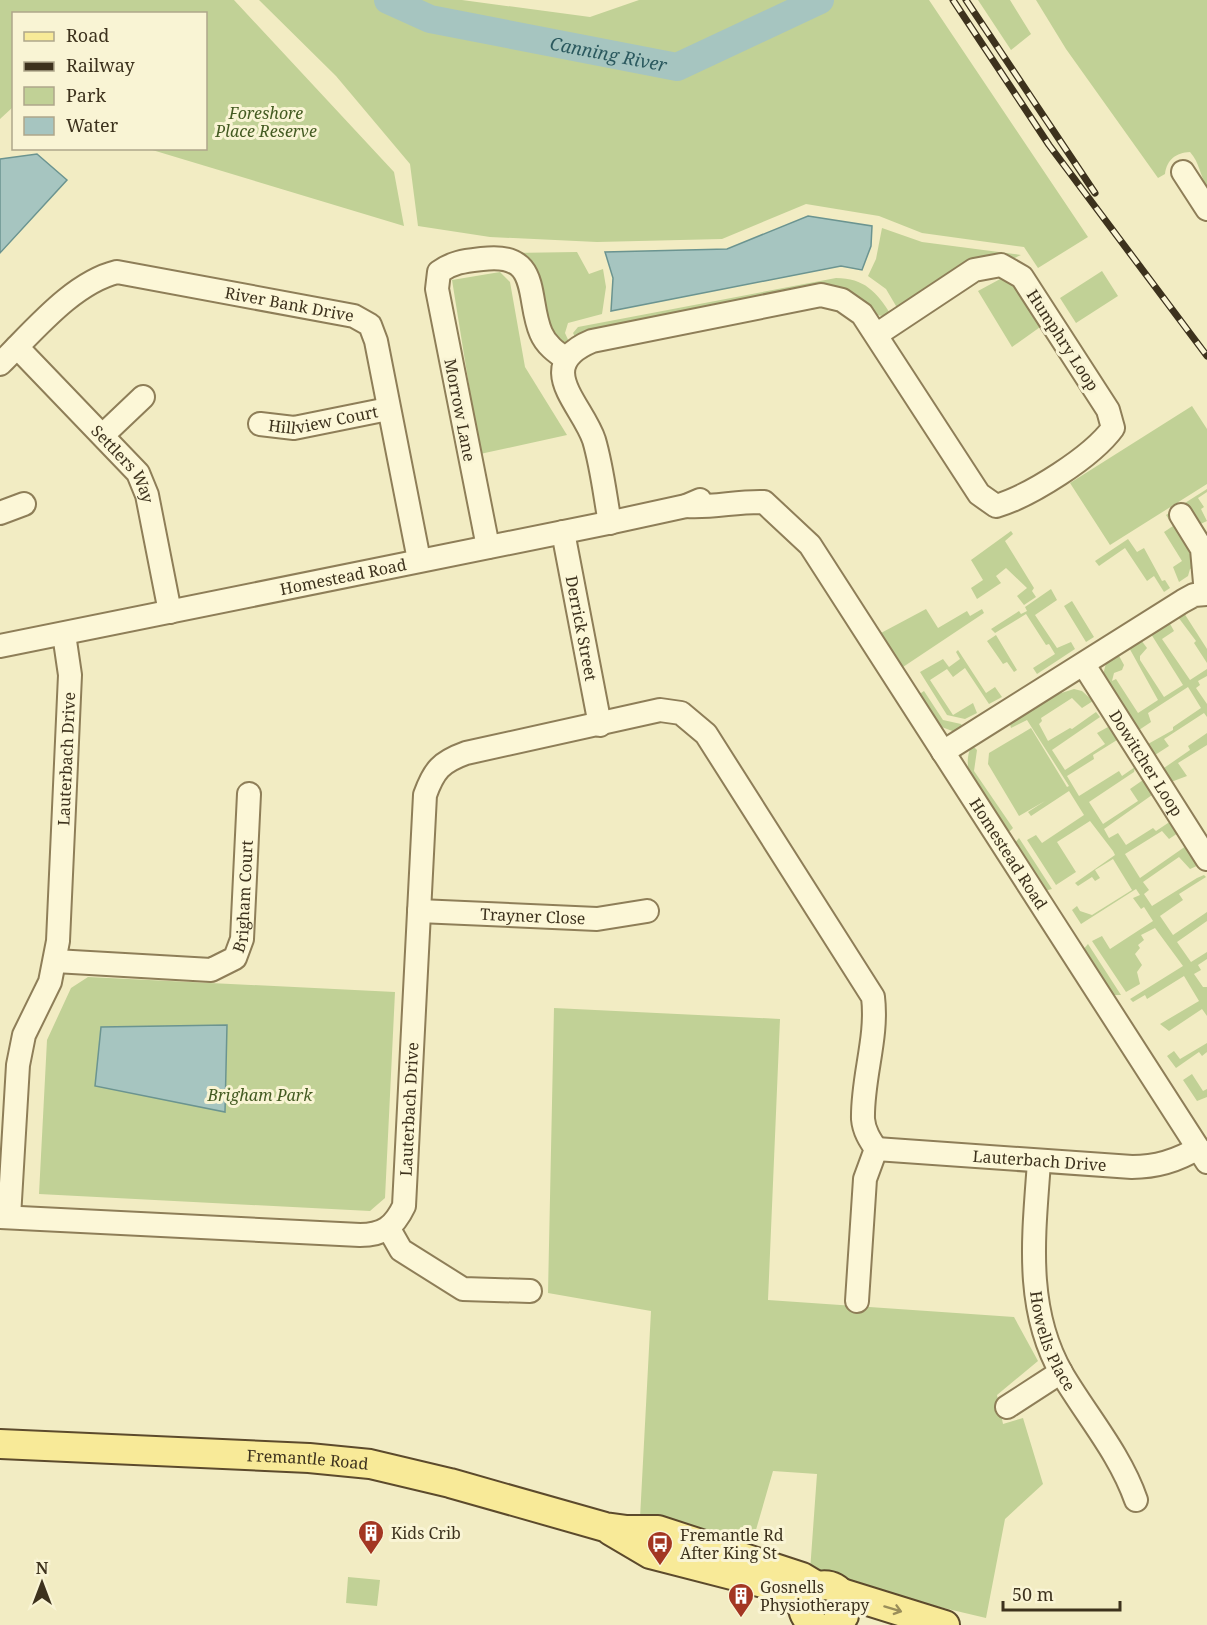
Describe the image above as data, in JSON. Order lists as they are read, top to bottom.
{
  "streets": {
    "main road": ["Fremantle Road"],
    "street": [
      "River Bank Drive",
      "Humphry Loop",
      "Morrow Lane",
      "Hillview Court",
      "Settlers Way",
      "Homestead Road",
      "Derrick Street",
      "Lauterbach Drive",
      "Dowitcher Loop",
      "Brigham Court",
      "Trayner Close",
      "Howells Place"
    ]
  },
  "crossings": [
    ["River Bank Drive", "Hillview Court"],
    ["River Bank Drive", "Settlers Way"],
    ["River Bank Drive", "Homestead Road"],
    ["Morrow Lane", "Homestead Road"],
    ["Settlers Way", "Homestead Road"],
    ["Homestead Road", "Derrick Street"],
    ["Homestead Road", "Lauterbach Drive"],
    ["Derrick Street", "Lauterbach Drive"],
    ["Lauterbach Drive", "Brigham Court"],
    ["Lauterbach Drive", "Trayner Close"],
    ["Lauterbach Drive", "Howells Place"]
  ],
  "water": ["Canning River"],
  "parks": ["Foreshore Place Reserve", "Brigham Park"],
  "places": {
    "building": ["Kids Crib", "Gosnells Physiotherapy"],
    "bus stop": ["Fremantle Rd After King St"]
  },
  "legend": [
    "Road",
    "Railway",
    "Park",
    "Water"
  ],
  "scale_bar": "50 m",
  "north": "top"
}
